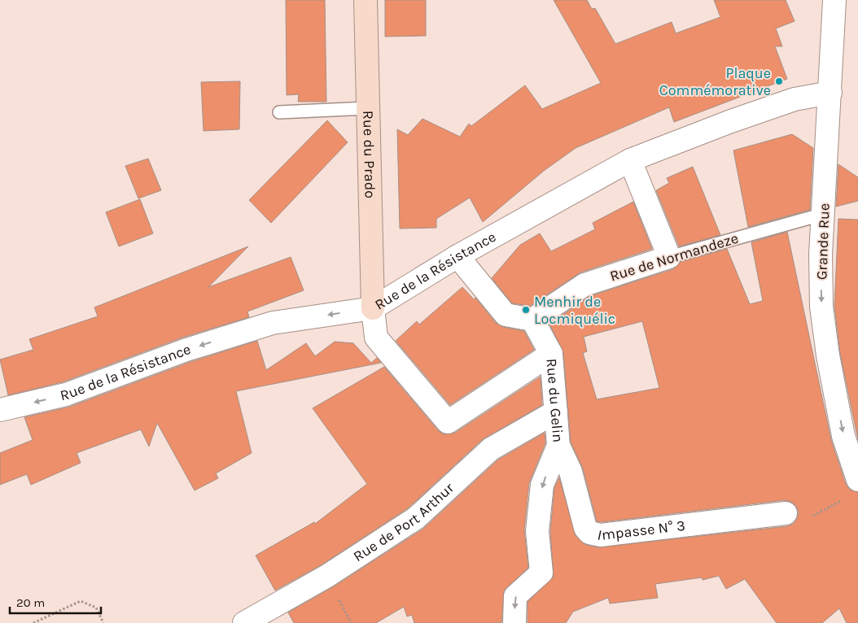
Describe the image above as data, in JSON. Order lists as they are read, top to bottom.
{
  "streets": {
    "street": [
      "Rue du Prado",
      "Grande Rue",
      "Rue de Normandeze",
      "Rue de la Résistance",
      "Rue du Gelin",
      "Rue de Port Arthur",
      "Impasse N° 3"
    ]
  },
  "crossings": [
    ["Rue du Prado", "Rue de la Résistance"],
    ["Grande Rue", "Rue de Normandeze"],
    ["Grande Rue", "Rue de la Résistance"],
    ["Rue de Normandeze", "Rue du Gelin"],
    ["Rue du Gelin", "Rue de Port Arthur"],
    ["Rue du Gelin", "Impasse N° 3"]
  ],
  "one_way": ["Grande Rue", "Rue de la Résistance", "Rue du Gelin"],
  "places": ["Plaque Commémorative", "Menhir de Locmiquélic"],
  "scale_bar": "20 m"
}
